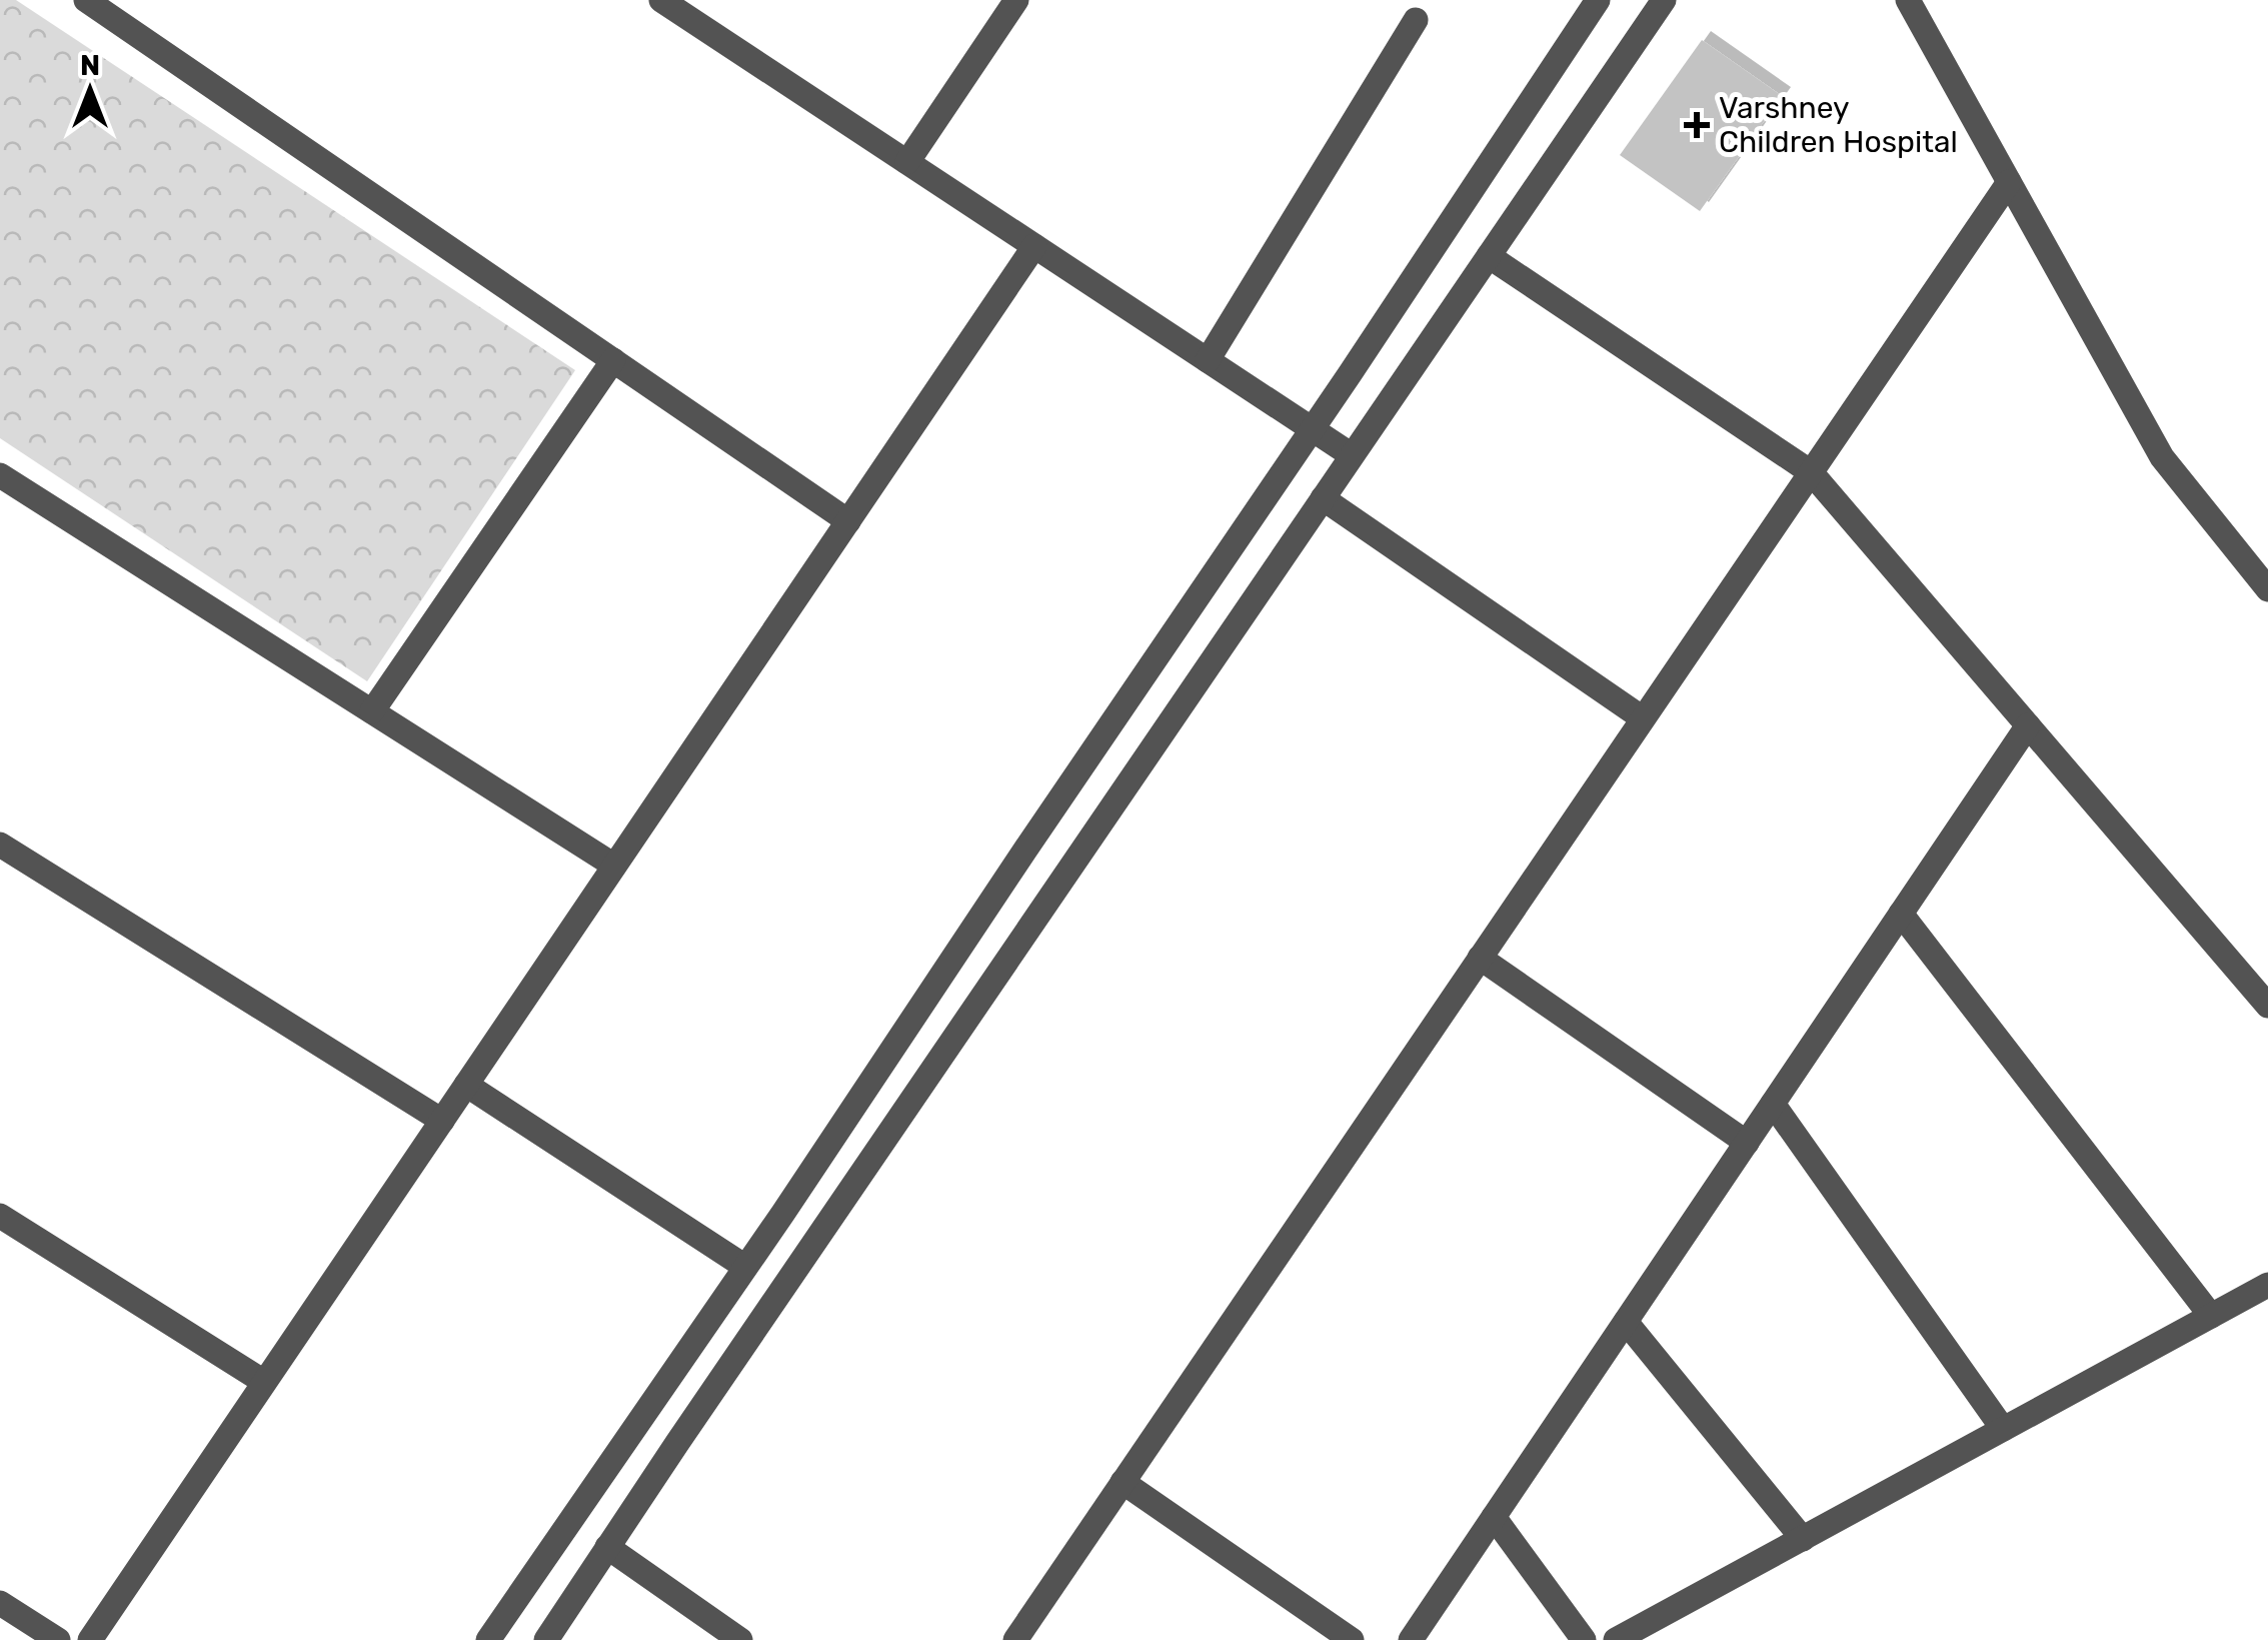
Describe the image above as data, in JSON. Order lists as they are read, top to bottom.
{
  "places": {
    "health": ["Varshney Children Hospital"]
  },
  "north": "top"
}
